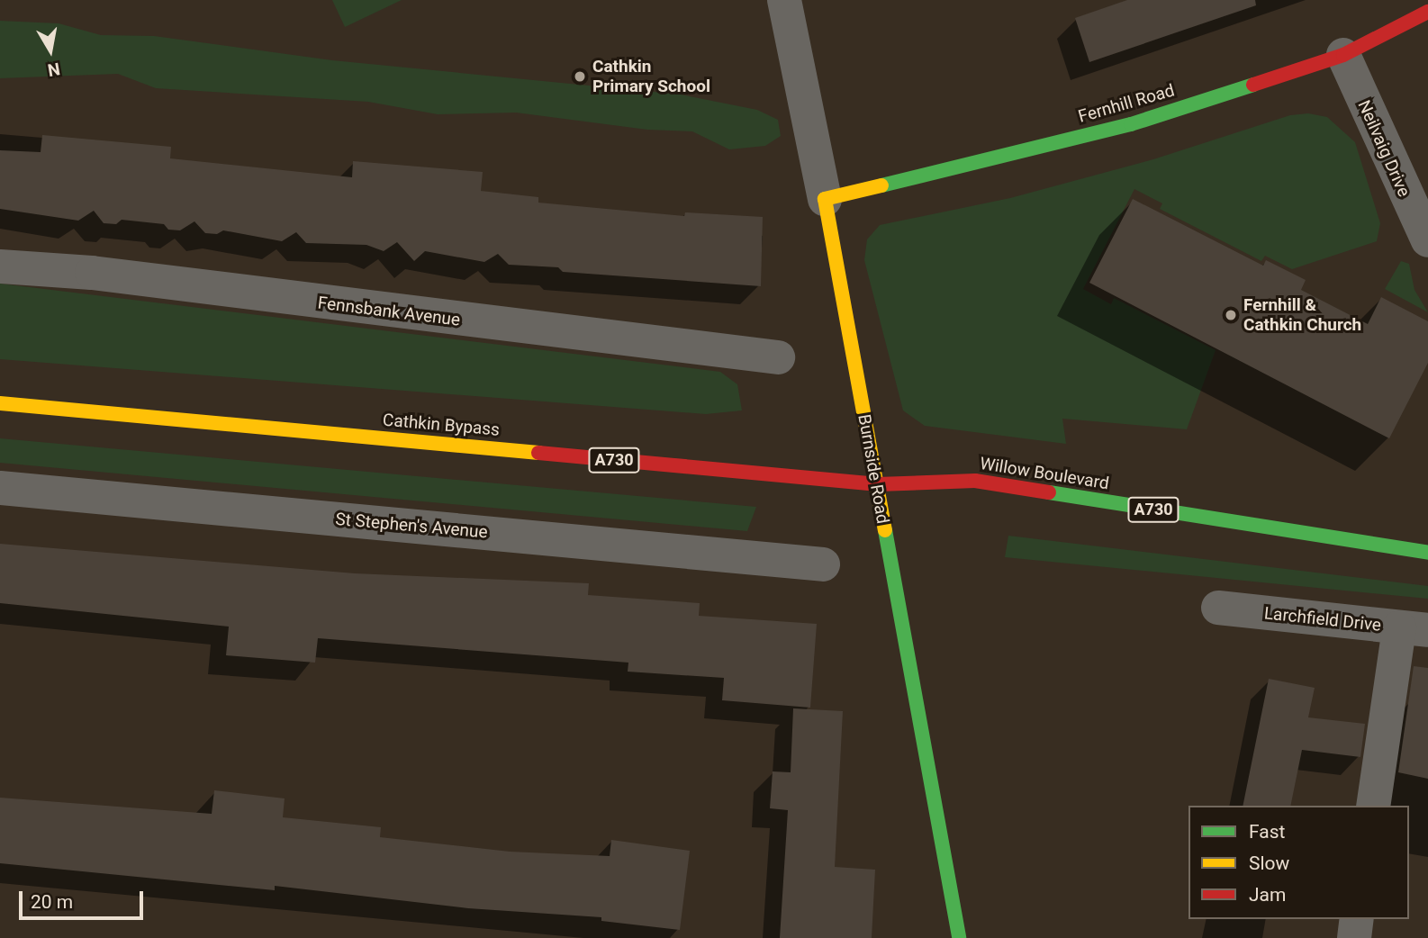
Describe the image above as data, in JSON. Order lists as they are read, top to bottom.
{
  "streets": {
    "main road": [
      "Fernhill Road",
      "Cathkin Bypass",
      "A730",
      "Burnside Road",
      "Willow Boulevard"
    ],
    "street": [
      "Neilvaig Drive",
      "Fennsbank Avenue",
      "St Stephen's Avenue",
      "Larchfield Drive"
    ]
  },
  "crossings": [
    ["Fernhill Road", "Neilvaig Drive"],
    ["Fernhill Road", "Burnside Road"],
    ["Cathkin Bypass", "Burnside Road"],
    ["Cathkin Bypass", "Willow Boulevard"],
    ["Burnside Road", "Willow Boulevard"]
  ],
  "places": ["Cathkin Primary School", "Fernhill & Cathkin Church"],
  "legend": ["Fast", "Slow", "Jam"],
  "scale_bar": "20 m",
  "north": "bottom"
}
